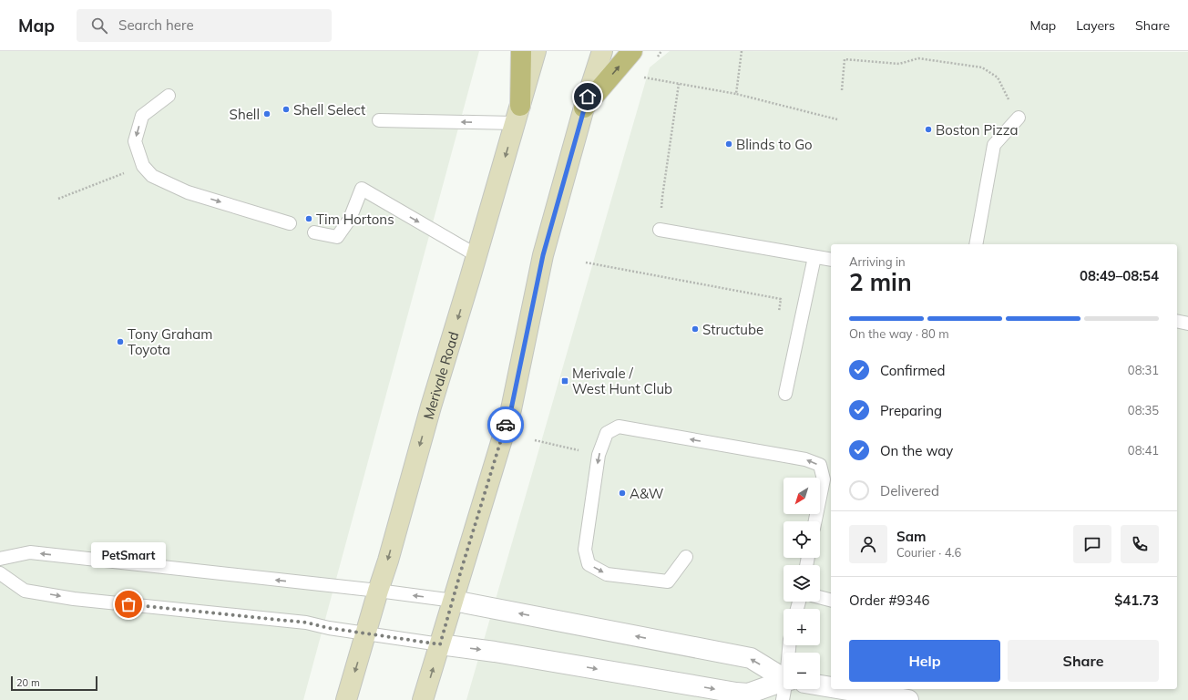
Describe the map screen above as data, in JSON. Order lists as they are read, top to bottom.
{
  "streets": {
    "main road": ["Merivale Road"]
  },
  "places": {
    "other": [
      "Shell Select",
      "Shell",
      "Boston Pizza",
      "Blinds to Go",
      "Tim Hortons",
      "Structube",
      "Tony Graham Toyota",
      "A&W",
      "PetSmart"
    ],
    "transit": ["Merivale / West Hunt Club"]
  },
  "scale_bar": "20 m",
  "north": "bottom left",
  "page": {
    "header": "Map",
    "search": "Search here",
    "nav": ["Map", "Layers", "Share"],
    "heading": ["2 min", "Arriving in", "08:49–08:54"],
    "panel": [
      "Sam",
      "Courier · 4.6",
      "Order #9346",
      "$41.73"
    ],
    "bar": "On the way · 80 m",
    "list": [
      ["Confirmed", "08:31"],
      ["Preparing", "08:35"],
      ["On the way", "08:41"],
      "Delivered"
    ],
    "map_buttons": ["+", "−"],
    "bubble": "PetSmart",
    "buttons": ["Help", "Share"],
    "scale": "20 m"
  }
}
